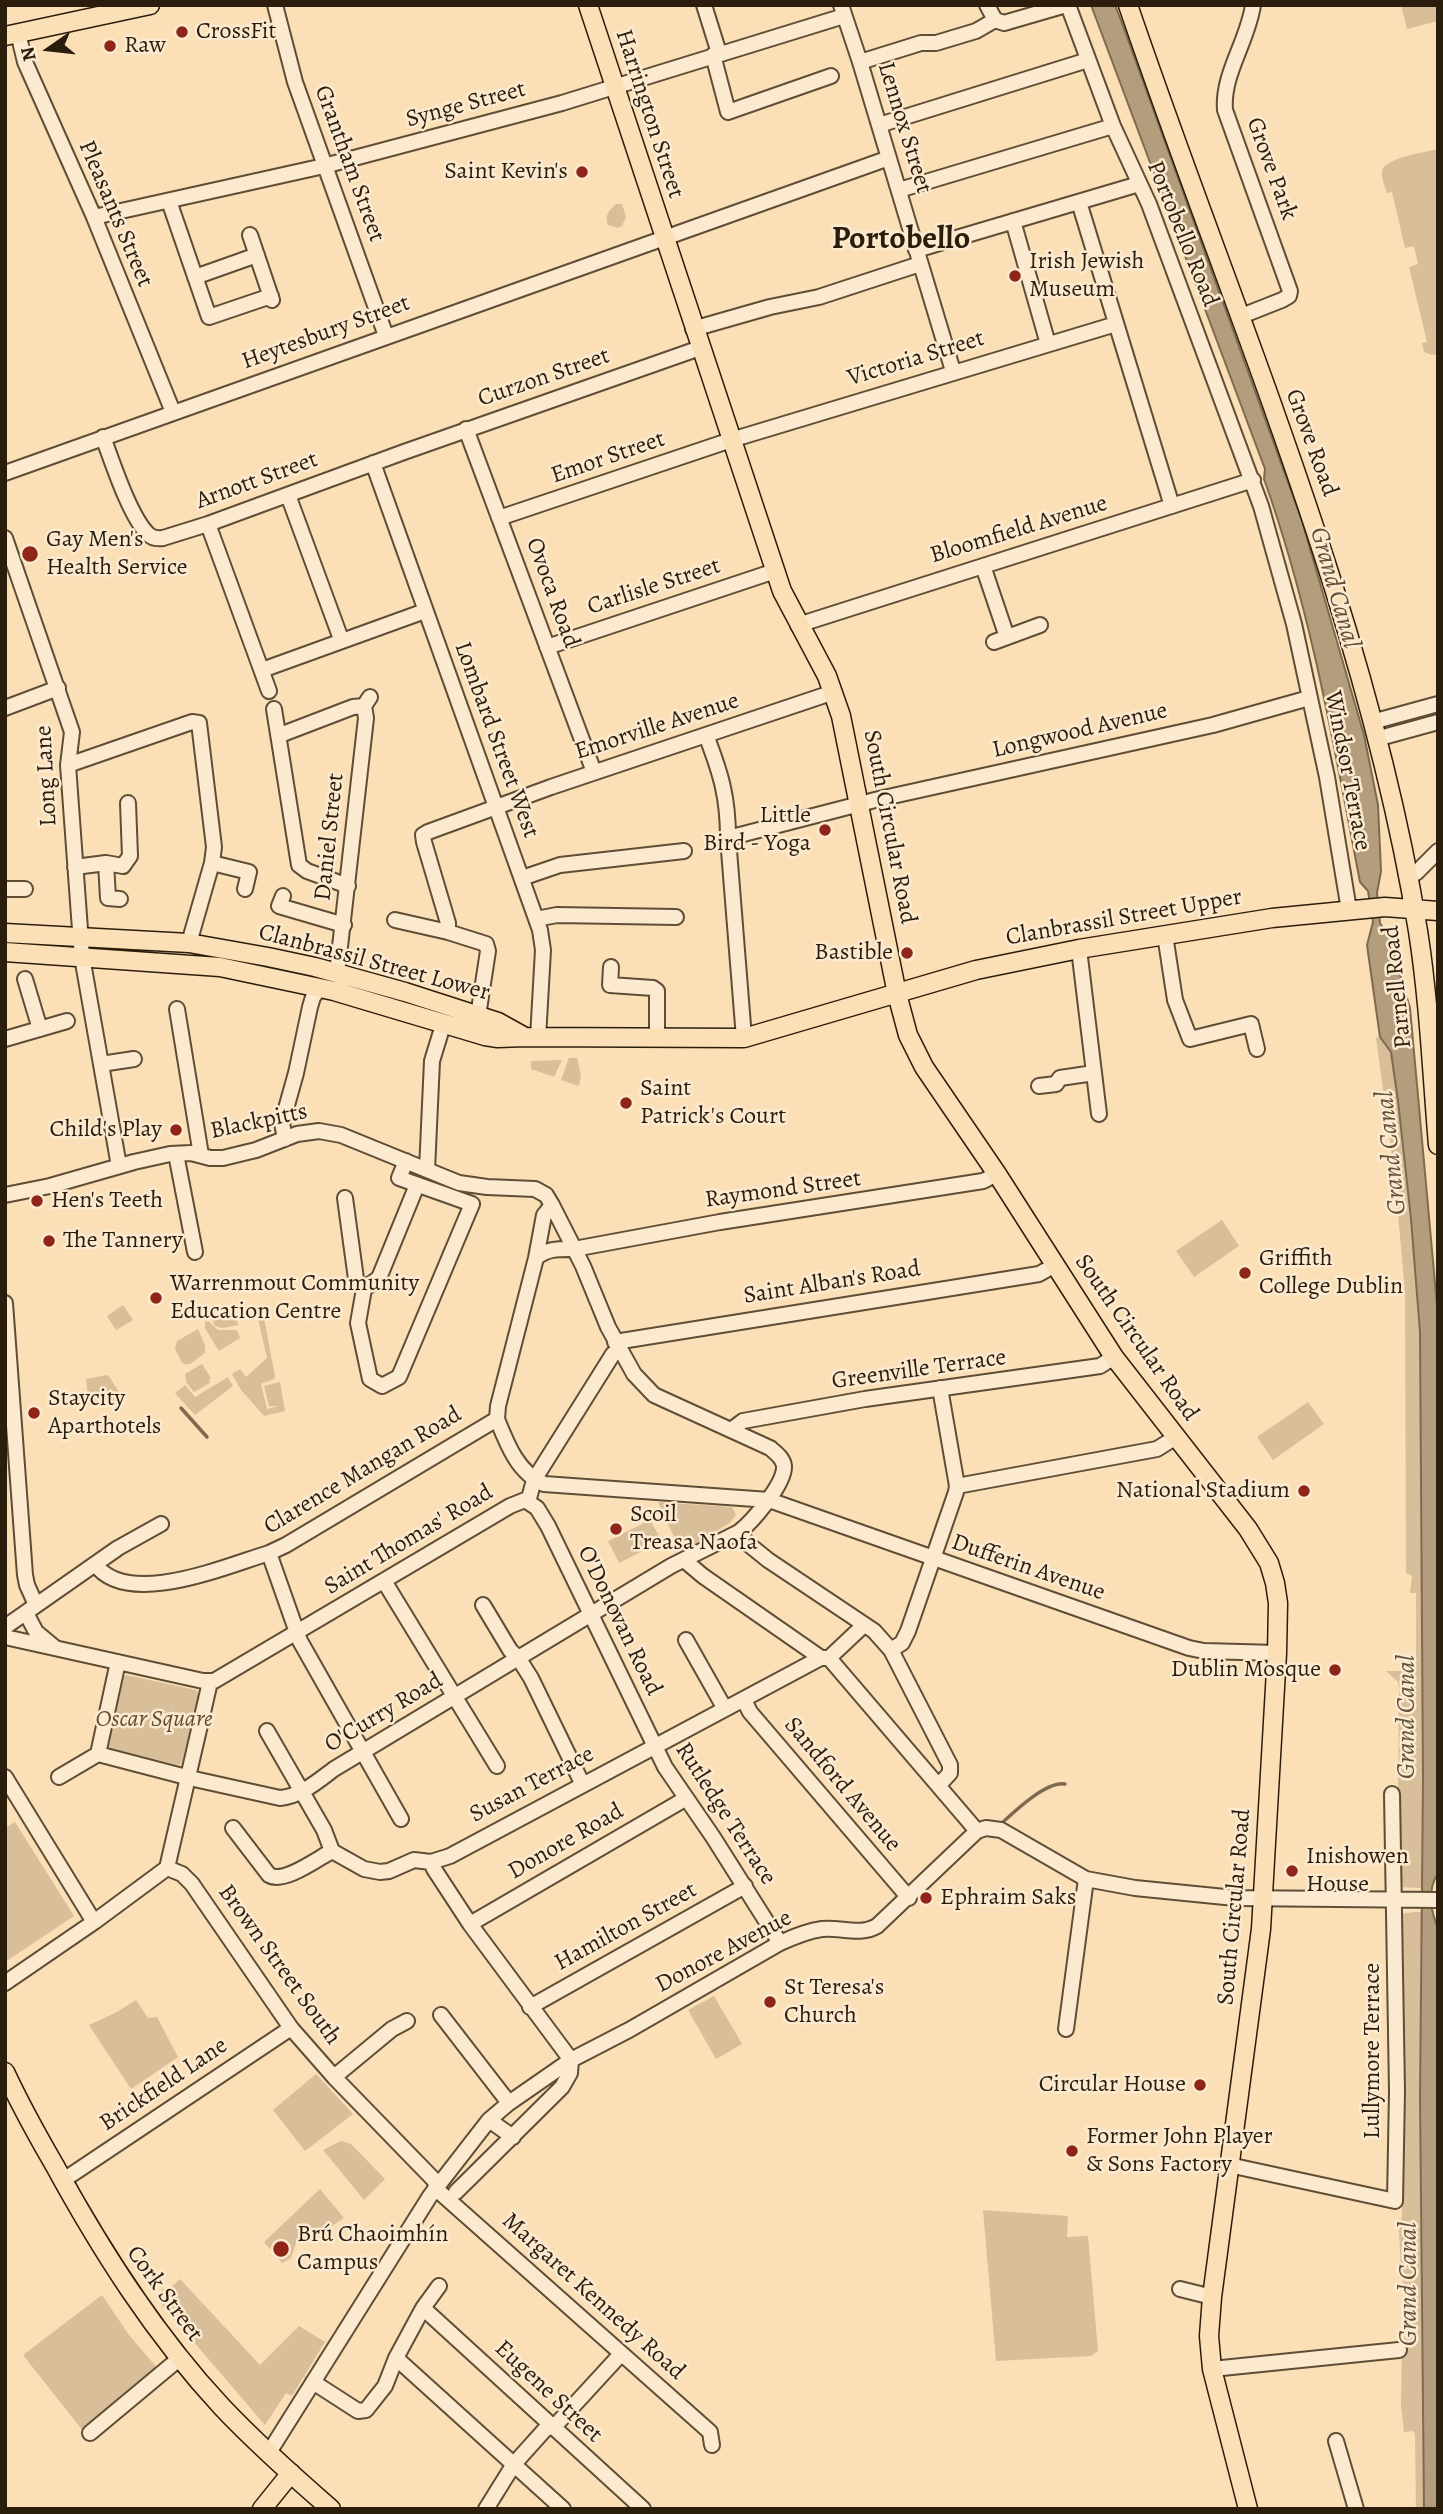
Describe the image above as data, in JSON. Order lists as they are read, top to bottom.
{
  "streets": {
    "main road": [
      "Harrington Street",
      "Grove Road",
      "South Circular Road",
      "Clanbrassil Street Upper",
      "Clanbrassil Street Lower",
      "Parnell Road",
      "Cork Street"
    ],
    "street": [
      "Synge Street",
      "Lennox Street",
      "Grantham Street",
      "Grove Park",
      "Pleasants Street",
      "Portobello Road",
      "Heytesbury Street",
      "Victoria Street",
      "Curzon Street",
      "Emor Street",
      "Arnott Street",
      "Bloomfield Avenue",
      "Carlisle Street",
      "Ovoca Road",
      "Emorville Avenue",
      "Longwood Avenue",
      "Lombard Street West",
      "Windsor Terrace",
      "Long Lane",
      "Daniel Street",
      "Blackpitts",
      "Raymond Street",
      "Saint Alban's Road",
      "Greenville Terrace",
      "Clarence Mangan Road",
      "Saint Thomas' Road",
      "Dufferin Avenue",
      "O'Donovan Road",
      "O'Curry Road",
      "Susan Terrace",
      "Sandford Avenue",
      "Rutledge Terrace",
      "Donore Road",
      "Hamilton Street",
      "Donore Avenue",
      "Brown Street South",
      "Lullymore Terrace",
      "Brickfield Lane",
      "Margaret Kennedy Road",
      "Eugene Street"
    ]
  },
  "crossings": [
    ["Synge Street", "Harrington Street"],
    ["Synge Street", "Lennox Street"],
    ["Synge Street", "Grantham Street"],
    ["Synge Street", "Pleasants Street"],
    ["Harrington Street", "Heytesbury Street"],
    ["Harrington Street", "South Circular Road"],
    ["Lennox Street", "Heytesbury Street"],
    ["Lennox Street", "Victoria Street"],
    ["Grantham Street", "Heytesbury Street"],
    ["Grove Park", "Grove Road"],
    ["Pleasants Street", "Heytesbury Street"],
    ["Portobello Road", "Bloomfield Avenue"],
    ["Portobello Road", "Windsor Terrace"],
    ["Heytesbury Street", "Arnott Street"],
    ["Heytesbury Street", "South Circular Road"],
    ["Victoria Street", "Emor Street"],
    ["Victoria Street", "South Circular Road"],
    ["Curzon Street", "Arnott Street"],
    ["Curzon Street", "Ovoca Road"],
    ["Curzon Street", "South Circular Road"],
    ["Grove Road", "Clanbrassil Street Upper"],
    ["Grove Road", "Parnell Road"],
    ["Emor Street", "Ovoca Road"],
    ["Emor Street", "South Circular Road"],
    ["Arnott Street", "Lombard Street West"],
    ["Bloomfield Avenue", "Windsor Terrace"],
    ["Bloomfield Avenue", "South Circular Road"],
    ["Carlisle Street", "Ovoca Road"],
    ["Carlisle Street", "South Circular Road"],
    ["Ovoca Road", "Emorville Avenue"],
    ["Emorville Avenue", "Lombard Street West"],
    ["Emorville Avenue", "South Circular Road"],
    ["Longwood Avenue", "Windsor Terrace"],
    ["Longwood Avenue", "South Circular Road"],
    ["Lombard Street West", "Clanbrassil Street Lower"],
    ["Windsor Terrace", "Clanbrassil Street Upper"],
    ["Long Lane", "Clanbrassil Street Lower"],
    ["Long Lane", "Blackpitts"],
    ["South Circular Road", "Clanbrassil Street Upper"],
    ["South Circular Road", "Clanbrassil Street Lower"],
    ["South Circular Road", "Raymond Street"],
    ["South Circular Road", "Saint Alban's Road"],
    ["South Circular Road", "Greenville Terrace"],
    ["South Circular Road", "Dufferin Avenue"],
    ["South Circular Road", "Lullymore Terrace"],
    ["Daniel Street", "Clanbrassil Street Lower"],
    ["Clanbrassil Street Upper", "Clanbrassil Street Lower"],
    ["Clanbrassil Street Upper", "Parnell Road"],
    ["Blackpitts", "Clarence Mangan Road"],
    ["Greenville Terrace", "O'Curry Road"],
    ["Saint Thomas' Road", "O'Donovan Road"],
    ["Dufferin Avenue", "O'Curry Road"],
    ["O'Donovan Road", "O'Curry Road"],
    ["O'Donovan Road", "Susan Terrace"],
    ["O'Donovan Road", "Rutledge Terrace"],
    ["Susan Terrace", "Sandford Avenue"],
    ["Susan Terrace", "Rutledge Terrace"],
    ["Sandford Avenue", "Donore Avenue"],
    ["Rutledge Terrace", "Donore Road"],
    ["Rutledge Terrace", "Hamilton Street"],
    ["Rutledge Terrace", "Donore Avenue"],
    ["Donore Avenue", "Brown Street South"],
    ["Donore Avenue", "Cork Street"],
    ["Donore Avenue", "Margaret Kennedy Road"],
    ["Brown Street South", "Brickfield Lane"],
    ["Brown Street South", "Margaret Kennedy Road"],
    ["Brickfield Lane", "Cork Street"]
  ],
  "districts": ["Portobello"],
  "water": ["Grand Canal"],
  "parks": ["Oscar Square"],
  "places": [
    "CrossFit",
    "Raw",
    "Saint Kevin's",
    "Irish Jewish Museum",
    "Gay Men's Health Service",
    "Little Bird - Yoga",
    "Bastible",
    "Saint Patrick's Court",
    "Child's Play",
    "Hen's Teeth",
    "The Tannery",
    "Griffith College Dublin",
    "Warrenmout Community Education Centre",
    "Staycity Aparthotels",
    "National Stadium",
    "Scoil Treasa Naofa",
    "Dublin Mosque",
    "Inishowen House",
    "Ephraim Saks",
    "St Teresa's Church",
    "Circular House",
    "Former John Player & Sons Factory",
    "Brú Chaoimhín Campus"
  ],
  "north": "left"
}
